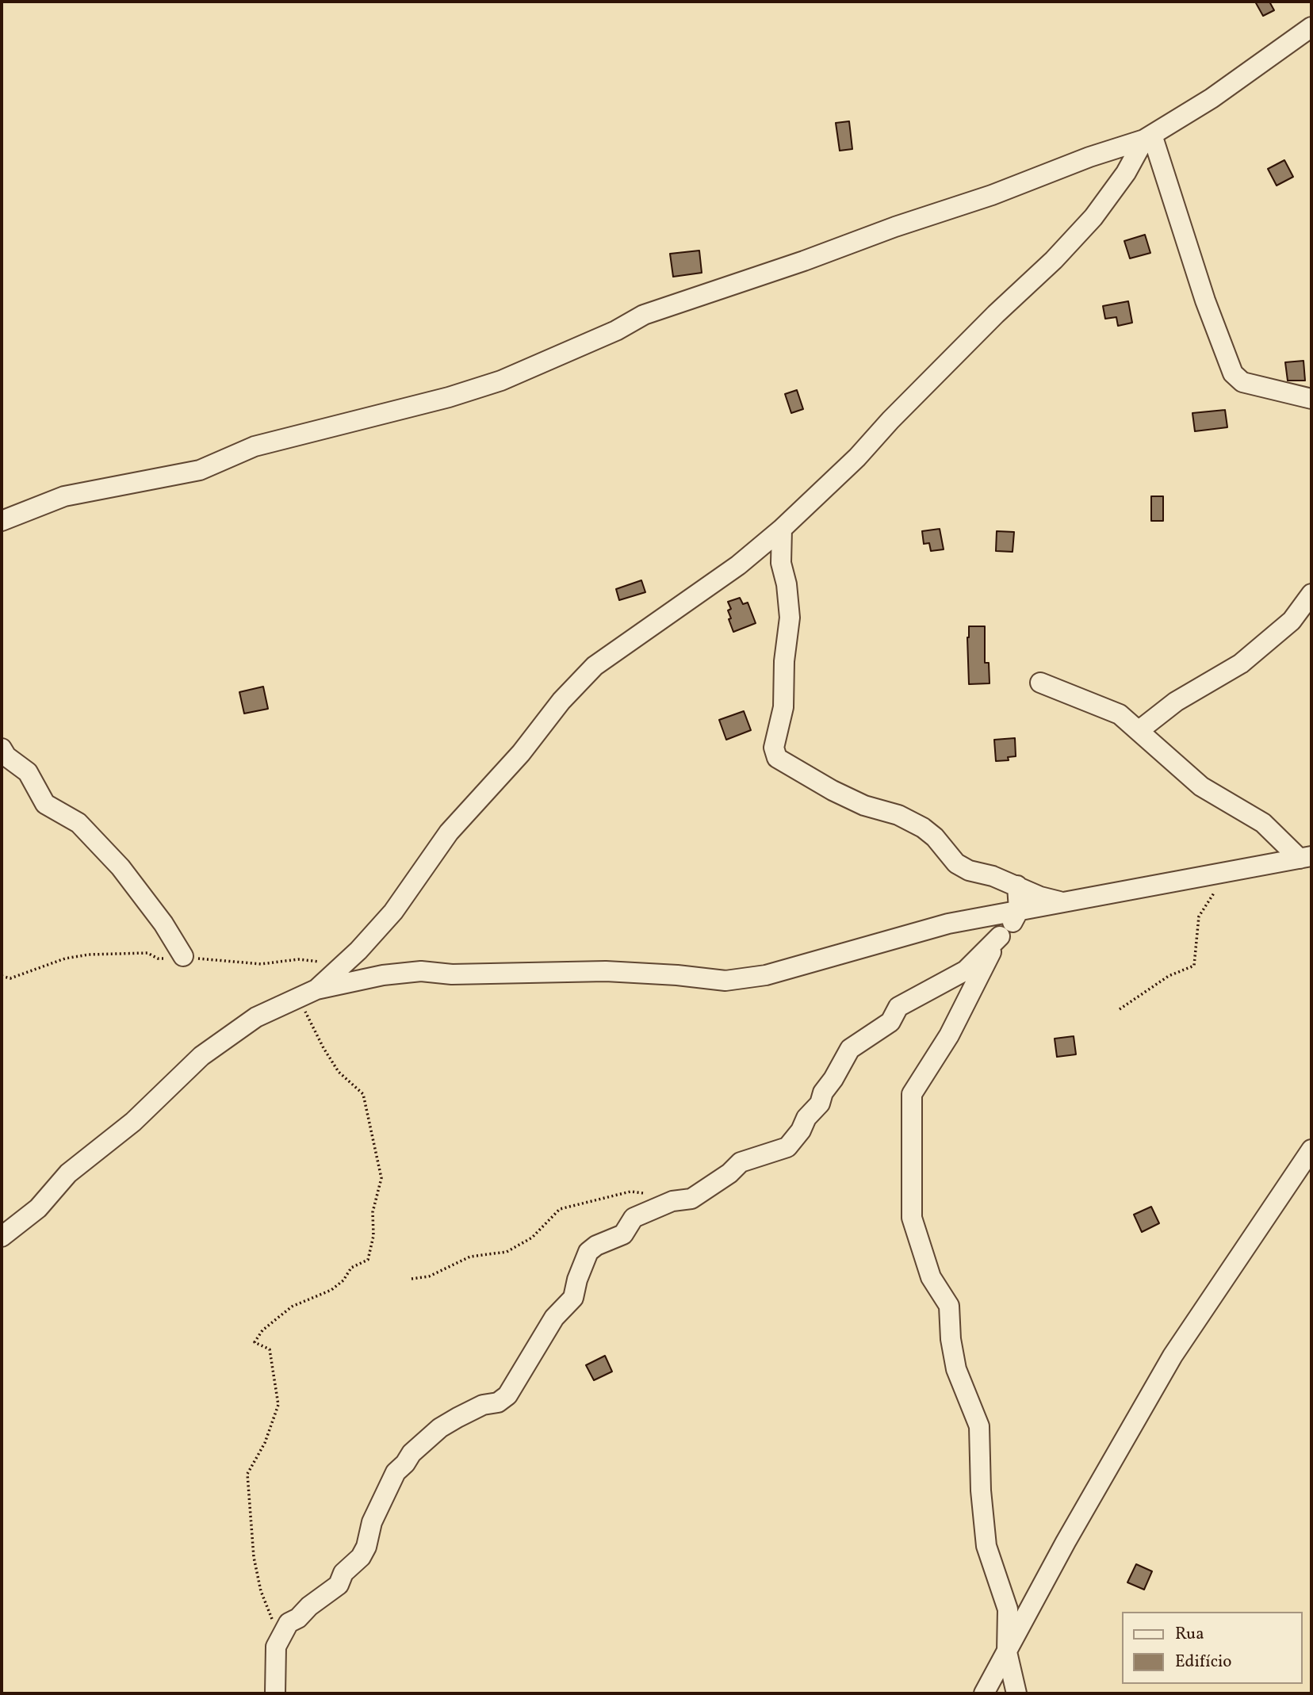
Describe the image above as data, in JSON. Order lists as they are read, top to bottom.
{
  "legend": ["Rua", "Edifício"]
}
